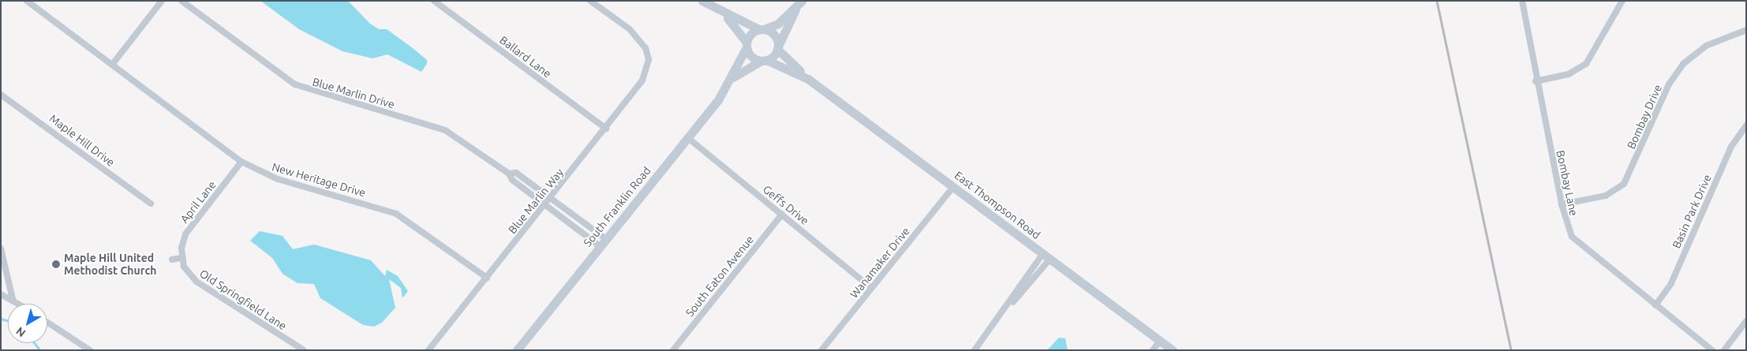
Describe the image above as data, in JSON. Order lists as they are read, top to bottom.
{
  "streets": {
    "main road": ["East Thompson Road", "South Franklin Road"],
    "street": [
      "Ballard Lane",
      "Blue Marlin Drive",
      "Bombay Drive",
      "Maple Hill Drive",
      "New Heritage Drive",
      "Bombay Lane",
      "Blue Marlin Way",
      "April Lane",
      "Geffs Drive",
      "Basin Park Drive",
      "Wanamaker Drive",
      "South Eaton Avenue",
      "Old Springfield Lane"
    ]
  },
  "crossings": [
    ["Ballard Lane", "Blue Marlin Way"],
    ["Blue Marlin Drive", "Blue Marlin Way"],
    ["Blue Marlin Drive", "South Franklin Road"],
    ["Bombay Drive", "Bombay Lane"],
    ["New Heritage Drive", "Blue Marlin Way"],
    ["New Heritage Drive", "April Lane"],
    ["Bombay Lane", "Basin Park Drive"],
    ["April Lane", "Old Springfield Lane"],
    ["Geffs Drive", "South Franklin Road"],
    ["Geffs Drive", "Wanamaker Drive"],
    ["Geffs Drive", "South Eaton Avenue"],
    ["East Thompson Road", "South Franklin Road"],
    ["East Thompson Road", "Wanamaker Drive"]
  ],
  "places": ["Maple Hill United Methodist Church"],
  "north": "bottom left"
}
